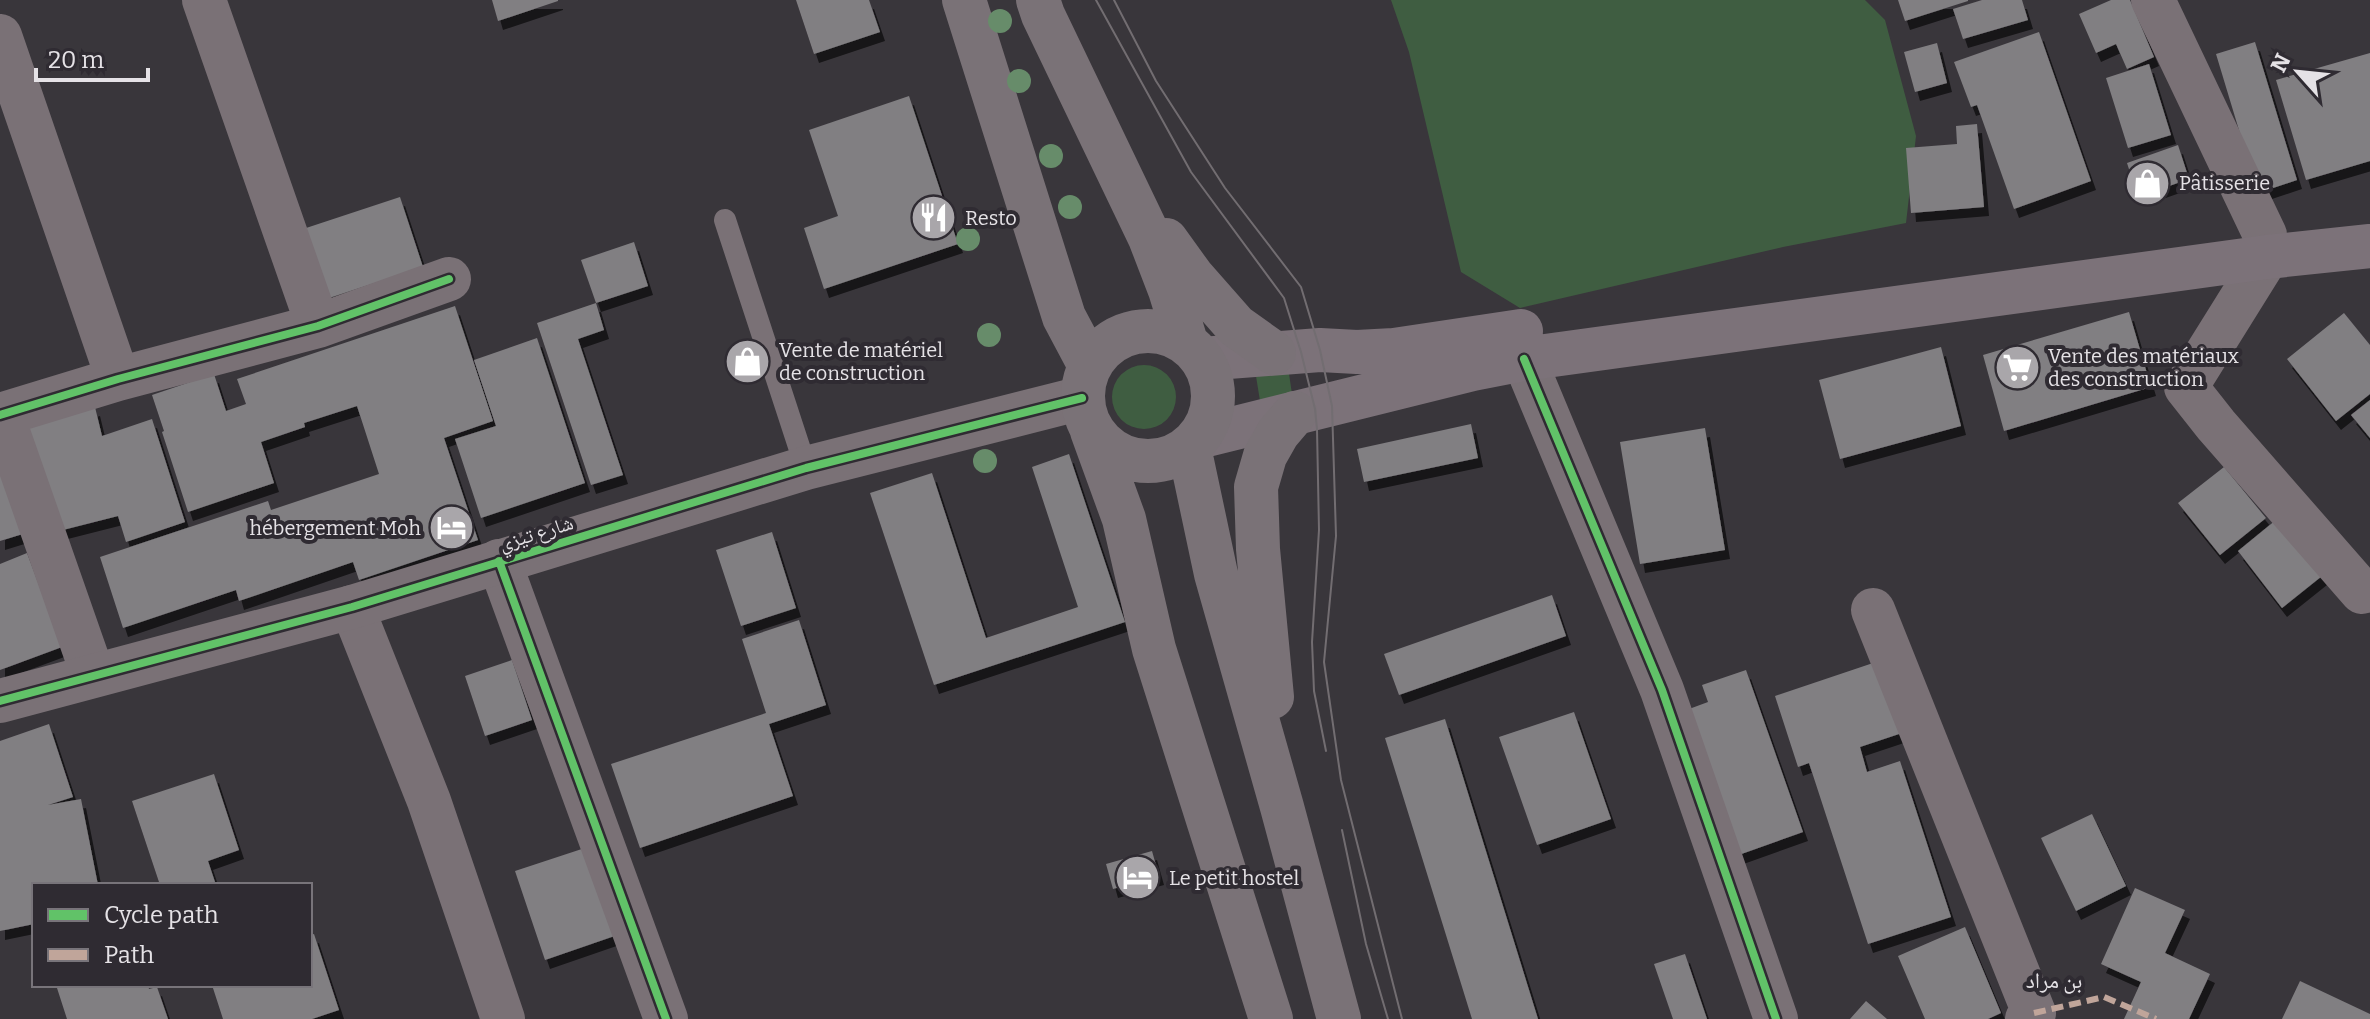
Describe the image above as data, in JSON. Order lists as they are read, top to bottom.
{
  "streets": {
    "street": ["شارع تيزي"]
  },
  "districts": ["بن مراد"],
  "places": {
    "shop": ["Pâtisserie", "Vente de matériel de construction"],
    "restaurant": ["Resto"],
    "supermarket": ["Vente des matériaux des construction"],
    "hotel": ["hébergement Moh", "Le petit hostel"]
  },
  "legend": ["Cycle path", "Path"],
  "scale_bar": "20 m",
  "north": "top left"
}
